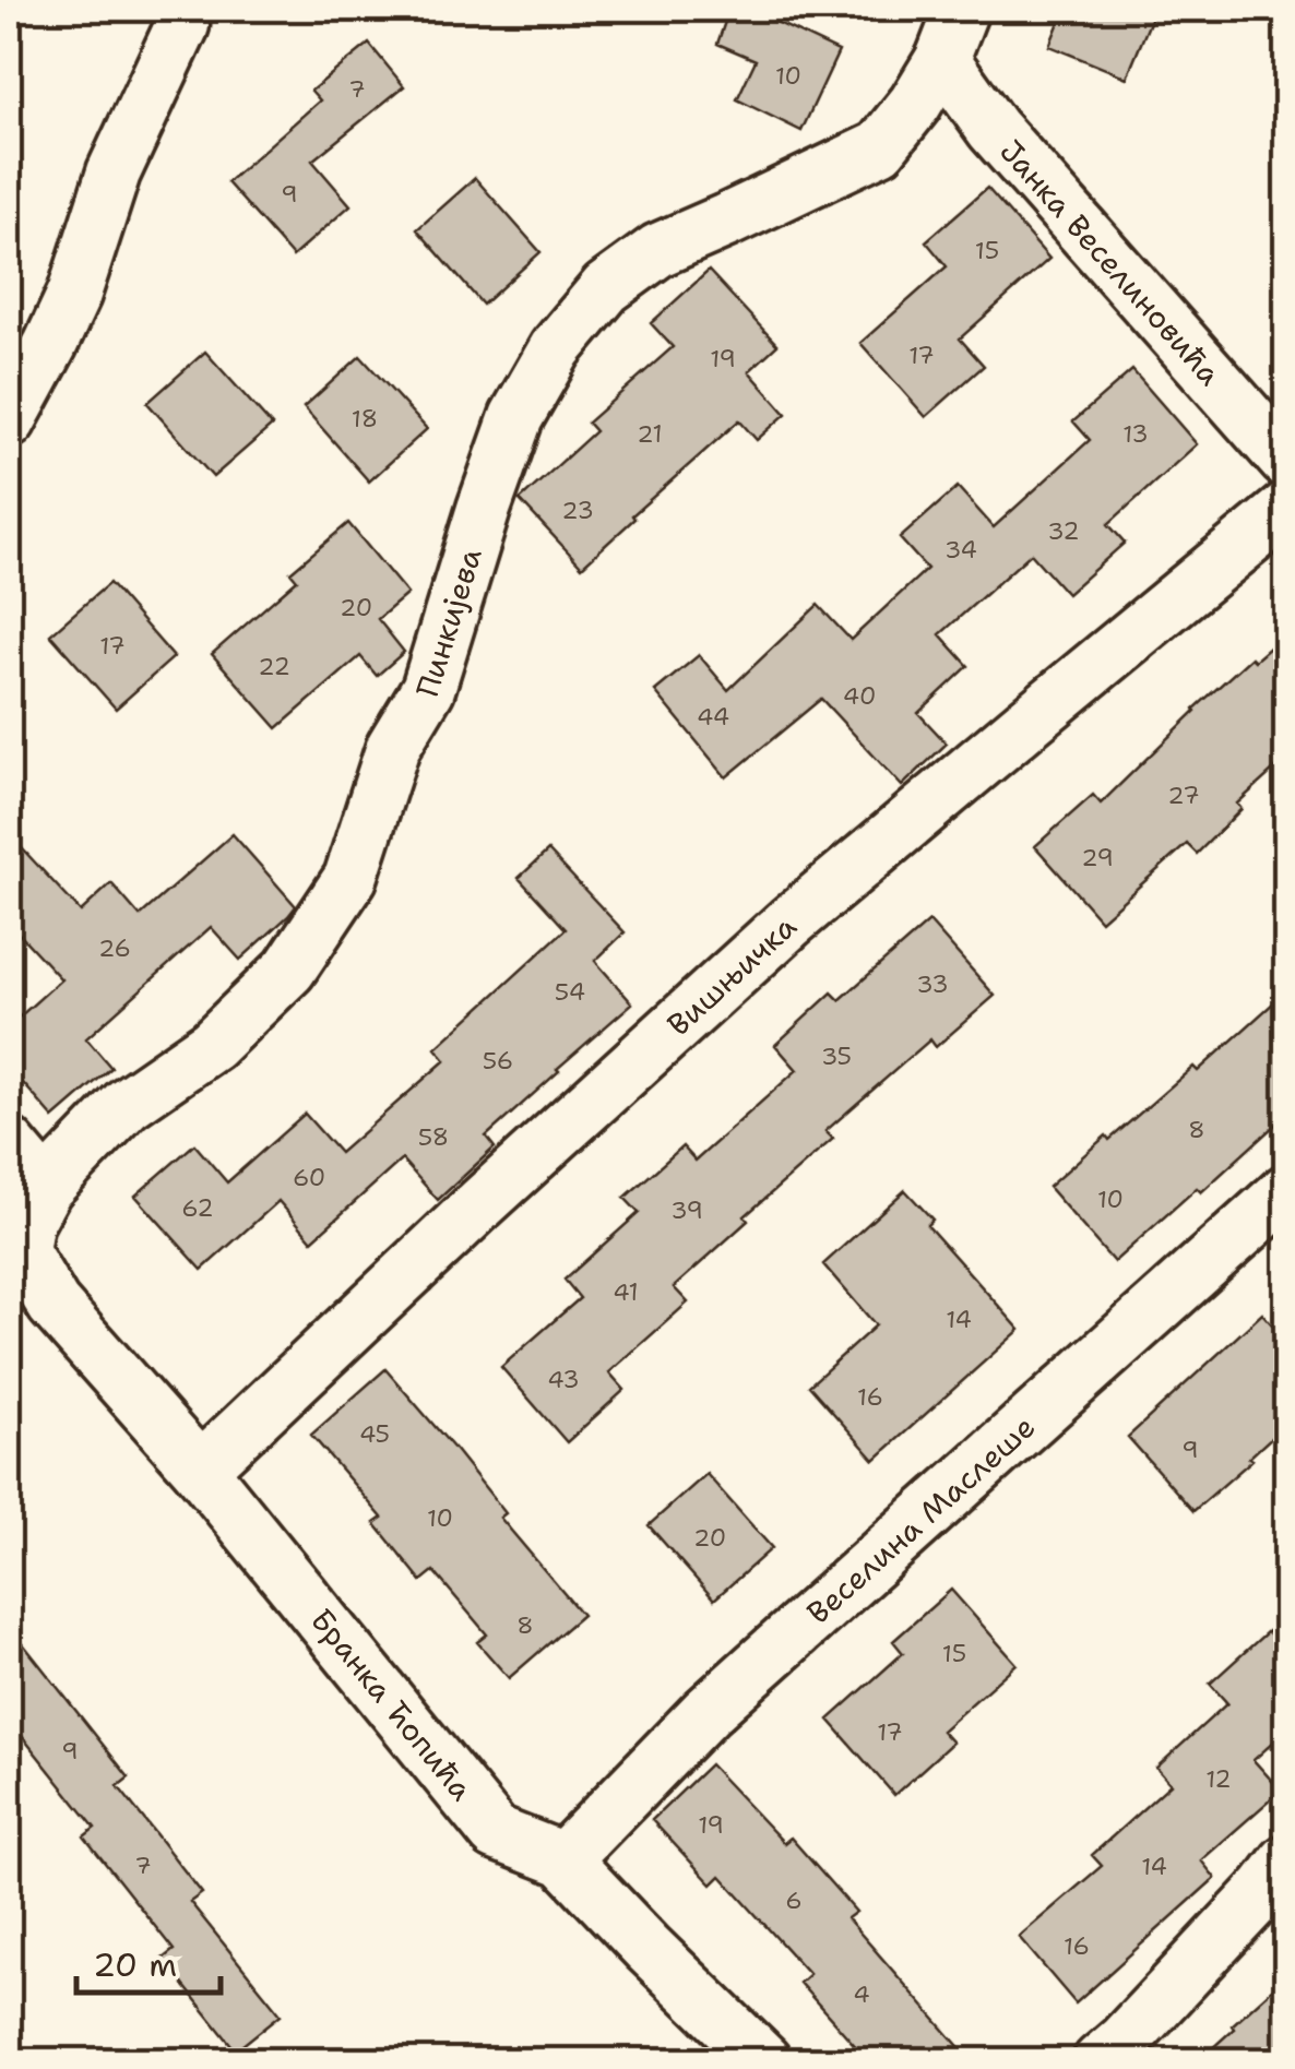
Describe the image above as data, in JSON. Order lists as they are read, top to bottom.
{
  "streets": {
    "street": [
      "Јанка Веселиновића",
      "Пинкијева",
      "Вишњичка",
      "Веселина Маслеше",
      "Бранка Ћопића"
    ]
  },
  "crossings": [
    ["Јанка Веселиновића", "Пинкијева"],
    ["Пинкијева", "Бранка Ћопића"],
    ["Вишњичка", "Бранка Ћопића"],
    ["Веселина Маслеше", "Бранка Ћопића"]
  ],
  "house_numbers": [
    "10",
    "7",
    "9",
    "15",
    "17",
    "19",
    "18",
    "21",
    "13",
    "23",
    "32",
    "34",
    "20",
    "17",
    "22",
    "40",
    "44",
    "27",
    "29",
    "26",
    "33",
    "54",
    "35",
    "56",
    "8",
    "58",
    "60",
    "10",
    "62",
    "39",
    "41",
    "14",
    "43",
    "16",
    "45",
    "9",
    "10",
    "20",
    "8",
    "15",
    "17",
    "9",
    "12",
    "19",
    "7",
    "14",
    "6",
    "16",
    "4"
  ],
  "scale_bar": "20 m"
}
